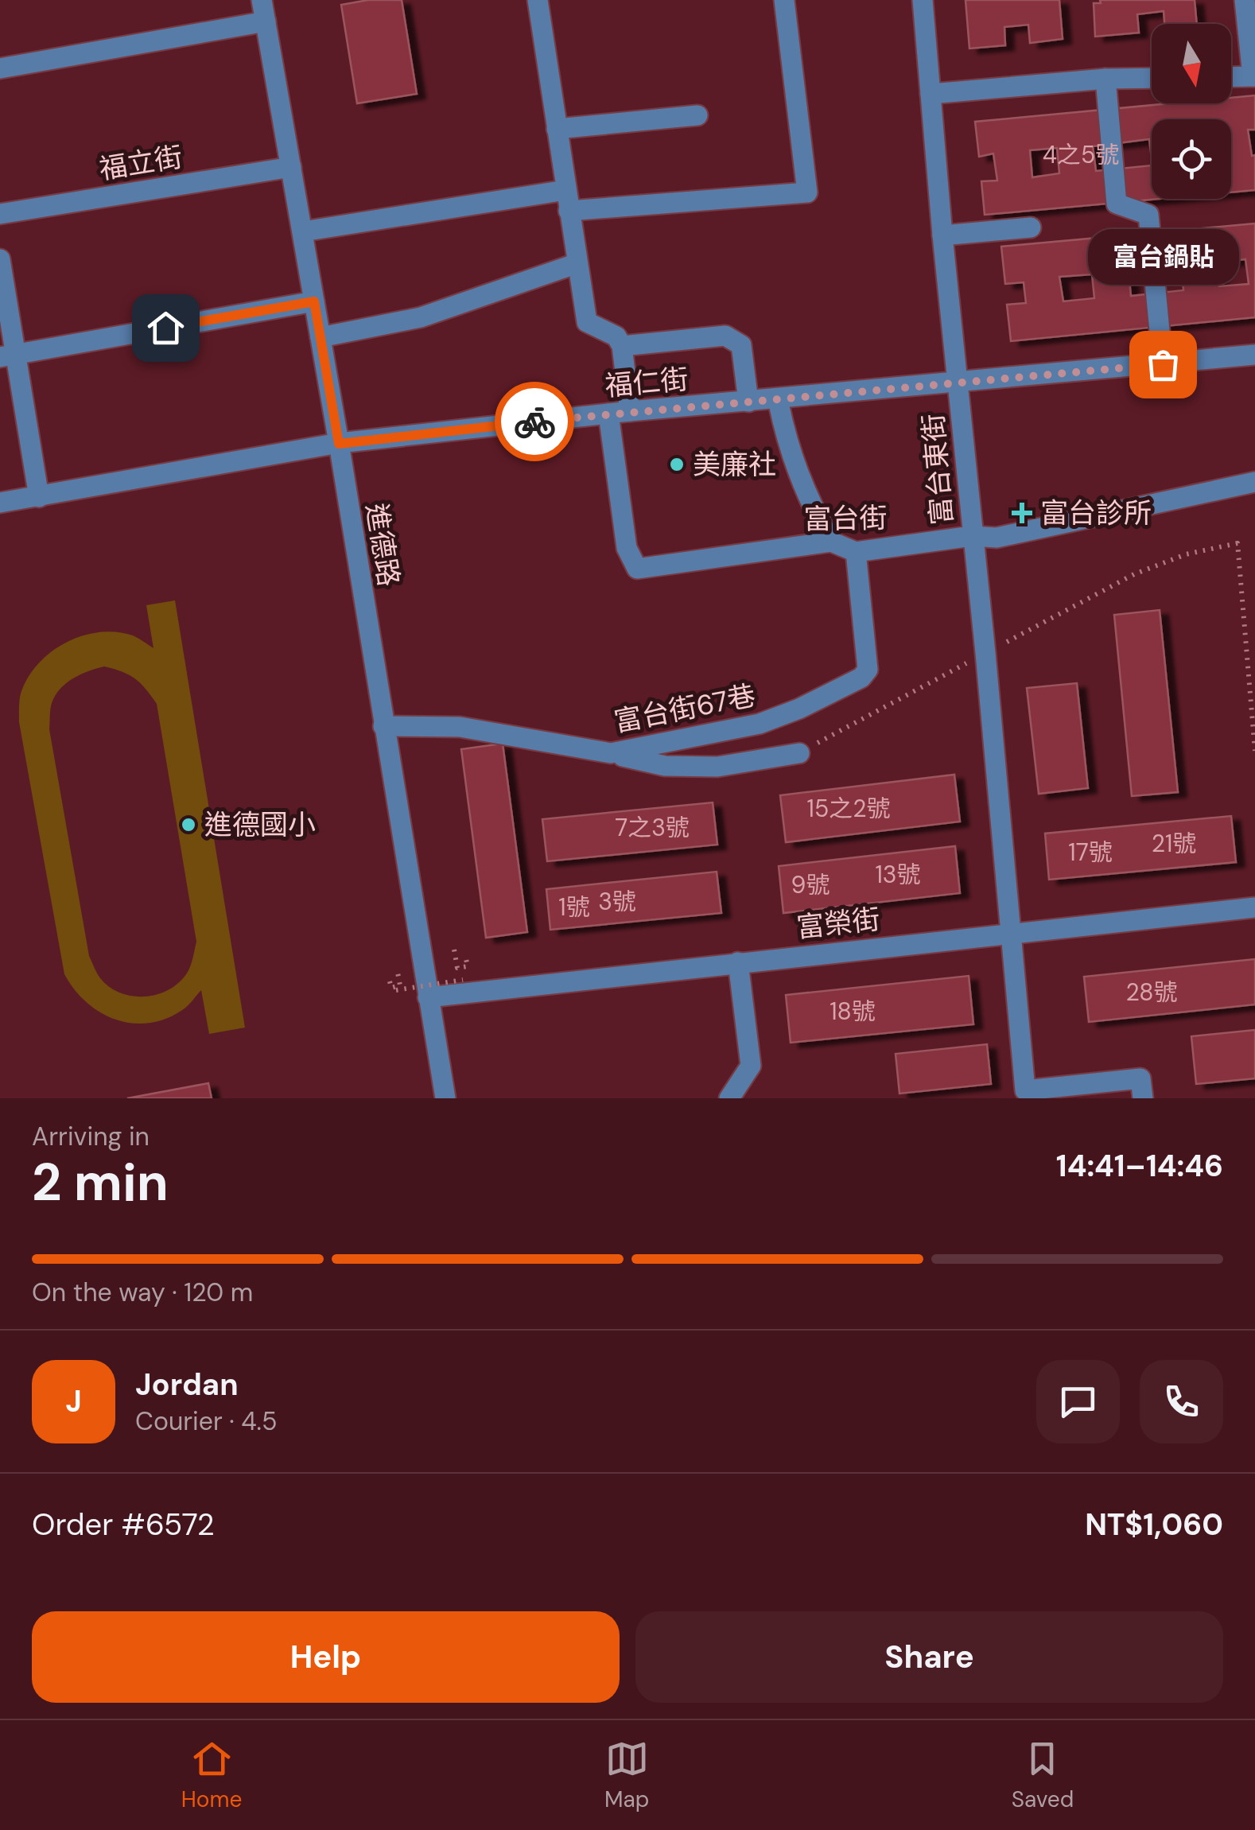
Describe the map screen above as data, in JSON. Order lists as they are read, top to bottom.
{
  "streets": {
    "street": [
      "福立街",
      "福仁街",
      "富台東街",
      "富台街",
      "進德路",
      "富台街67巷",
      "富榮街"
    ]
  },
  "crossings": [
    ["福立街", "進德路"],
    ["福仁街", "富台東街"],
    ["福仁街", "富台街"],
    ["福仁街", "進德路"],
    ["富台東街", "富台街"],
    ["富台東街", "富榮街"],
    ["富台街", "富台街67巷"],
    ["進德路", "富台街67巷"],
    ["進德路", "富榮街"]
  ],
  "places": {
    "other": ["富台鍋貼", "美廉社", "進德國小"],
    "health": ["富台診所"]
  },
  "house_numbers": [
    "4之5號",
    "15之2號",
    "7之3號",
    "21號",
    "17號",
    "13號",
    "9號",
    "3號",
    "1號",
    "28號",
    "18號"
  ],
  "north": "bottom",
  "page": {
    "bubble": "富台鍋貼",
    "heading": ["2 min", "Arriving in", "14:41–14:46"],
    "panel": [
      "Jordan",
      "Courier · 4.5",
      "Order #6572",
      "NT$1,060"
    ],
    "bar": "On the way · 120 m",
    "round": "J",
    "buttons": ["Help", "Share"],
    "tabs": ["Home", "Map", "Saved"]
  }
}
